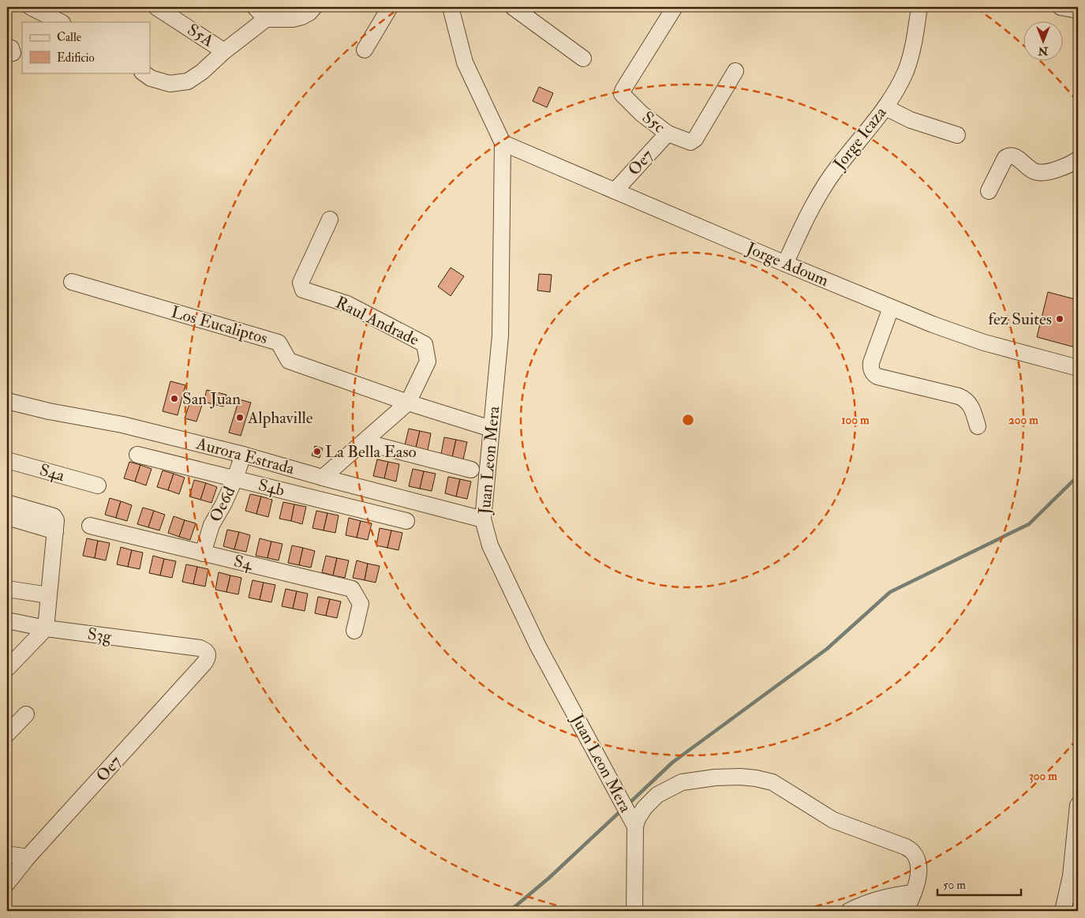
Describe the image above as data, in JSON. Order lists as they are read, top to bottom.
{
  "streets": {
    "street": [
      "S5A",
      "S5c",
      "Jorge Icaza",
      "Oe7",
      "Jorge Adoum",
      "Raul Andrade",
      "Los Eucaliptos",
      "Aurora Estrada",
      "Juan Leon Mera",
      "S4a",
      "S4b",
      "Oe6d",
      "S4",
      "S3g"
    ]
  },
  "crossings": [
    ["S5c", "Oe7"],
    ["Jorge Icaza", "Jorge Adoum"],
    ["Oe7", "Jorge Adoum"],
    ["Oe7", "S3g"],
    ["Jorge Adoum", "Juan Leon Mera"],
    ["Raul Andrade", "Los Eucaliptos"],
    ["Raul Andrade", "Aurora Estrada"],
    ["Los Eucaliptos", "Juan Leon Mera"],
    ["Aurora Estrada", "Juan Leon Mera"],
    ["Aurora Estrada", "Oe6d"],
    ["S4b", "Oe6d"],
    ["Oe6d", "S4"]
  ],
  "places": [
    "fez Suites",
    "San Juan",
    "Alphaville",
    "La Bella Easo"
  ],
  "legend": ["Calle", "Edificio"],
  "scale_bar": "50 m",
  "north": "bottom",
  "rings": ["100 m", "200 m", "300 m"]
}
